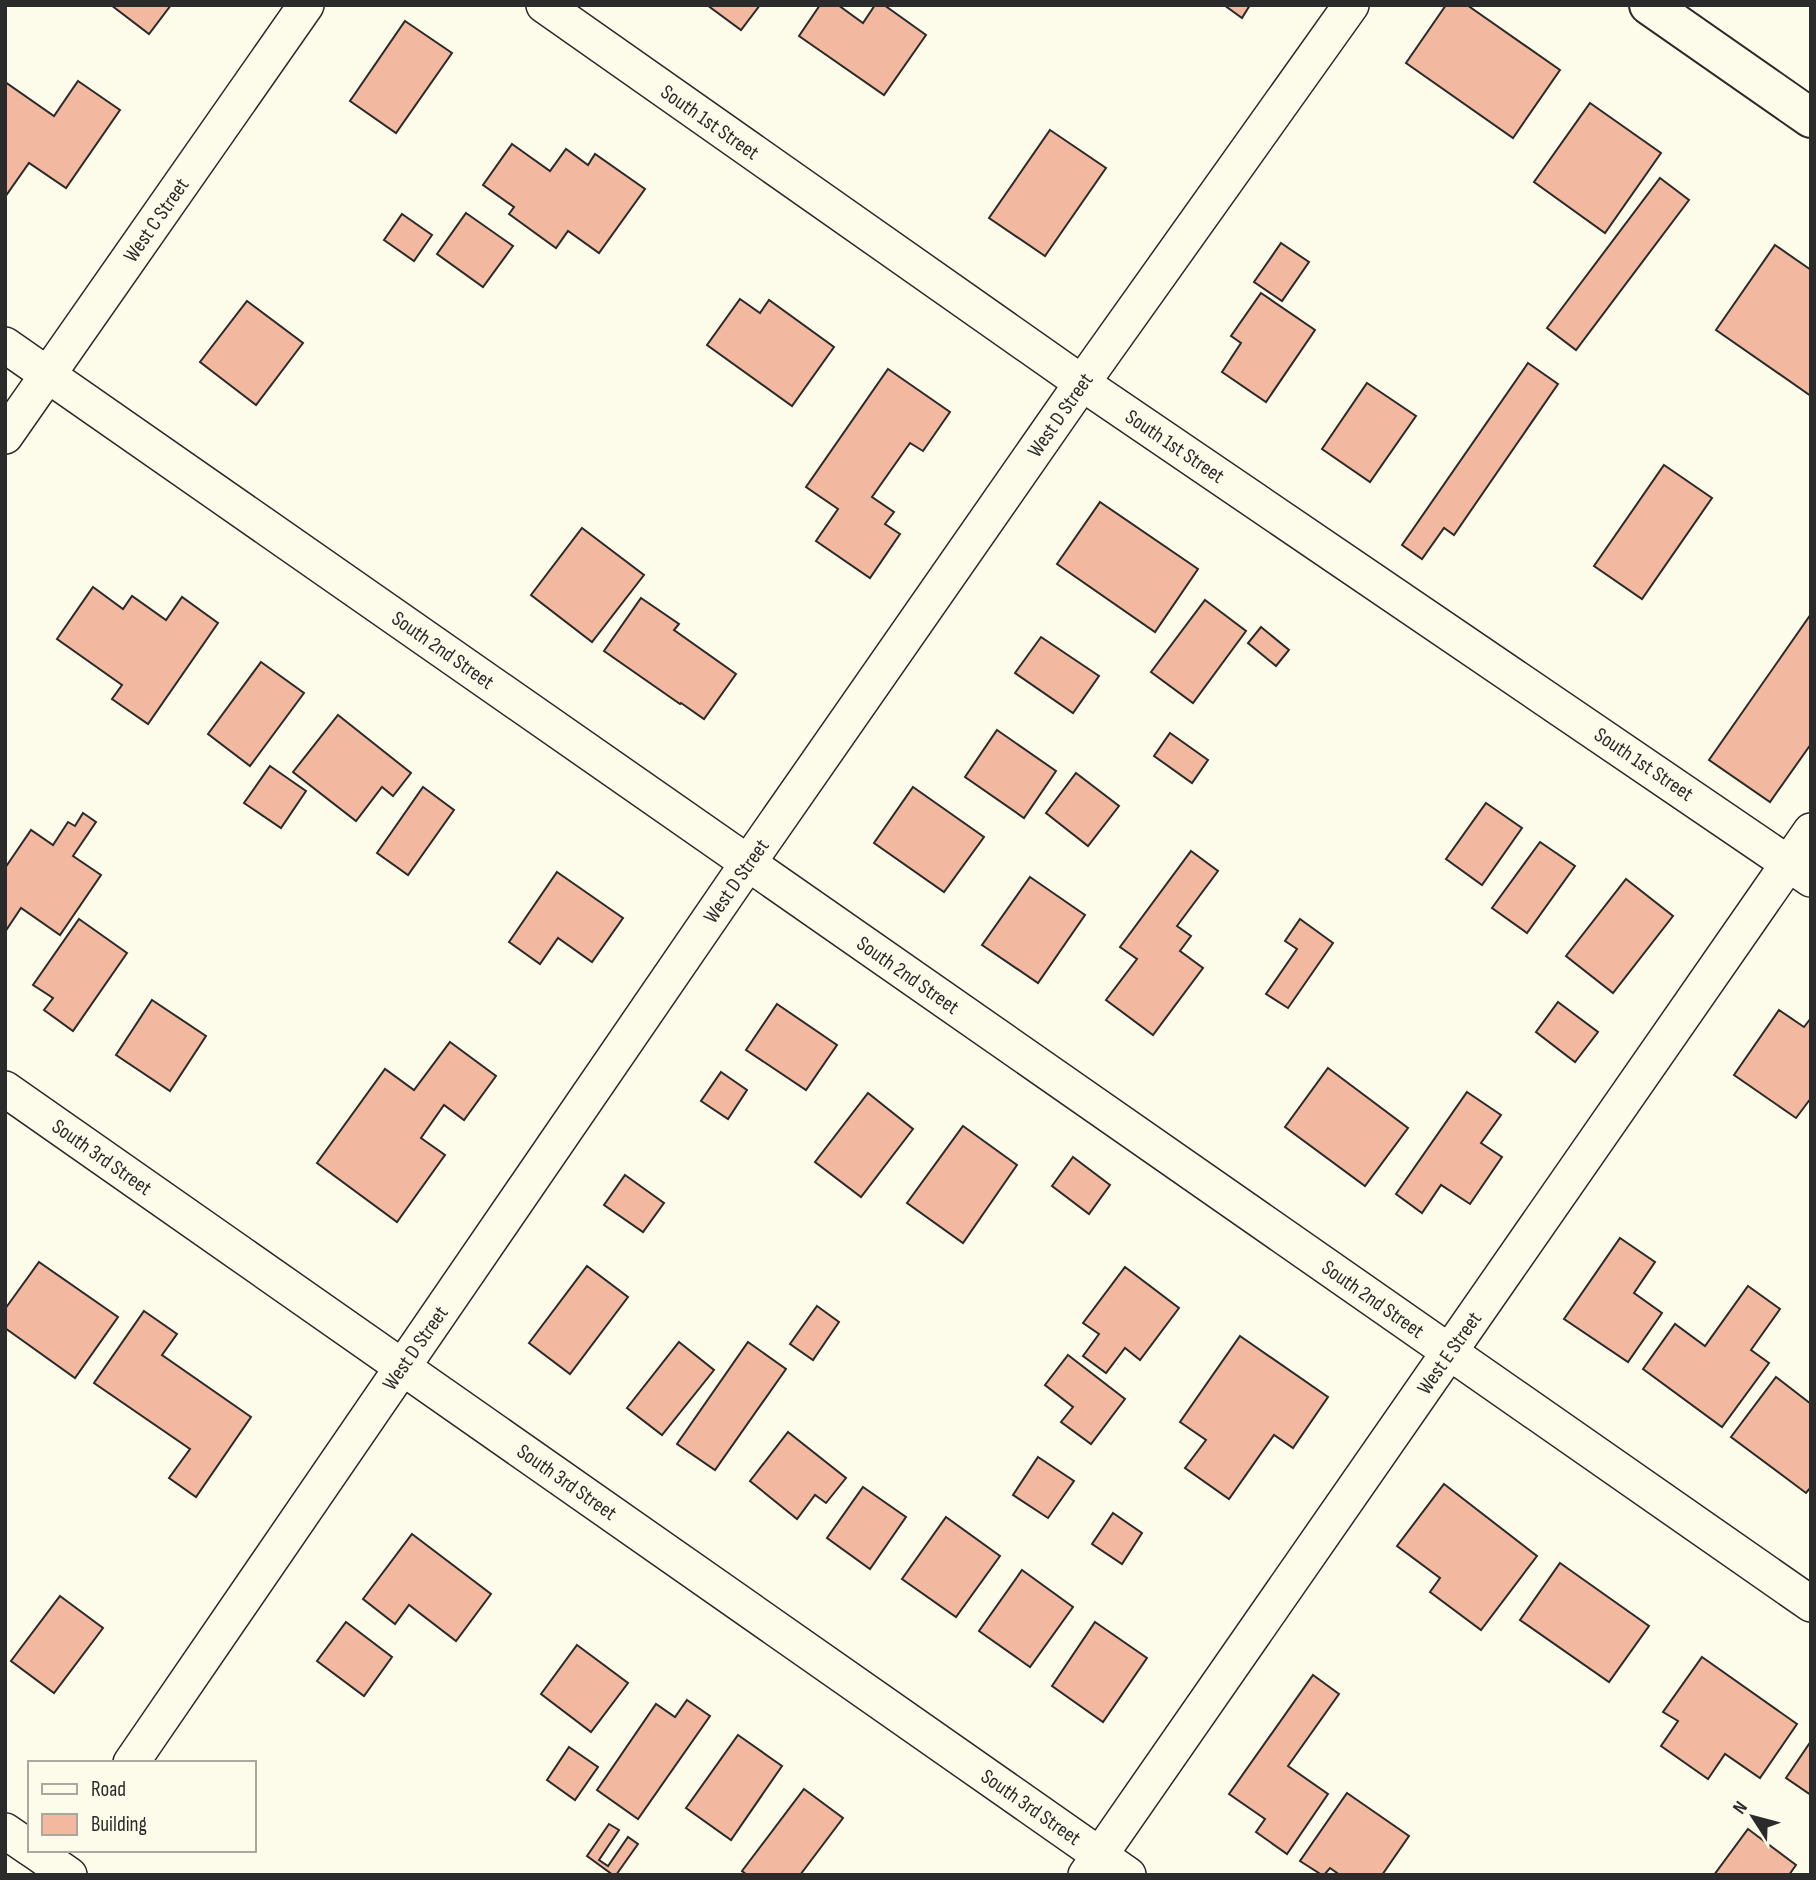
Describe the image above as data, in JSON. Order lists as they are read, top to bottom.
{
  "streets": {
    "street": [
      "South 1st Street",
      "West C Street",
      "West D Street",
      "South 2nd Street",
      "South 3rd Street",
      "West E Street"
    ]
  },
  "crossings": [
    ["South 1st Street", "West D Street"],
    ["South 1st Street", "West E Street"],
    ["West C Street", "South 2nd Street"],
    ["West D Street", "South 2nd Street"],
    ["West D Street", "South 3rd Street"],
    ["South 2nd Street", "West E Street"],
    ["South 3rd Street", "West E Street"]
  ],
  "legend": ["Road", "Building"],
  "north": "top left"
}
